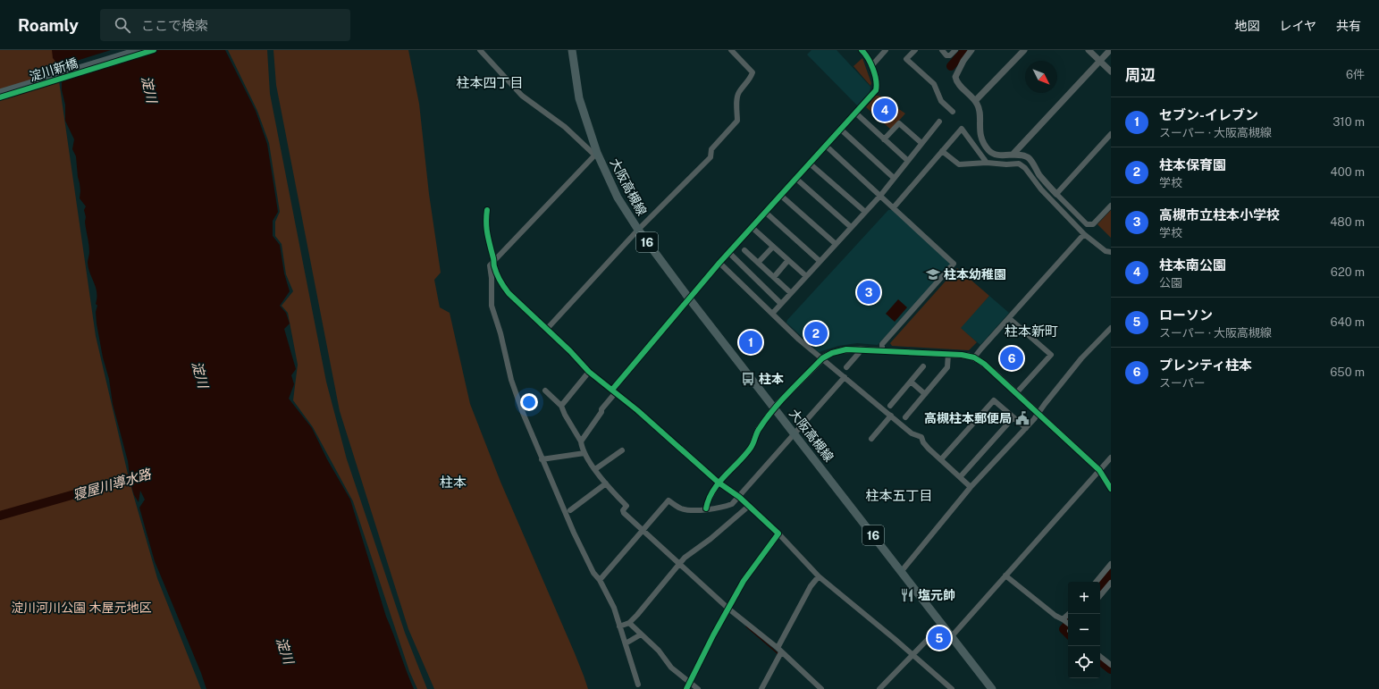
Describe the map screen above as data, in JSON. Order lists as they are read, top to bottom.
{
  "streets": {
    "main road": ["大阪高槻線", "16"],
    "cycle path": ["淀川新橋"]
  },
  "districts": [
    "柱本四丁目",
    "柱本新町",
    "柱本",
    "柱本五丁目"
  ],
  "water": ["淀川", "寝屋川導水路"],
  "parks": ["淀川河川公園 木屋元地区"],
  "places": {
    "school or university": ["柱本幼稚園"],
    "bus stop": ["柱本"],
    "public building": ["高槻柱本郵便局"],
    "restaurant": ["塩元帥"]
  },
  "north": "bottom right",
  "page": {
    "header": "Roamly",
    "search": "ここで検索",
    "nav": ["地図", "レイヤ", "共有"],
    "heading": ["周辺", "6件"],
    "pins": [
      "4",
      "3",
      "2",
      "1",
      "6",
      "5"
    ],
    "list": [
      {
        "mark": "1",
        "name": "セブン-イレブン",
        "note": "スーパー · 大阪高槻線",
        "value": "310 m"
      },
      {
        "mark": "2",
        "name": "柱本保育園",
        "note": "学校",
        "value": "400 m"
      },
      {
        "mark": "3",
        "name": "高槻市立柱本小学校",
        "note": "学校",
        "value": "480 m"
      },
      {
        "mark": "4",
        "name": "柱本南公園",
        "note": "公園",
        "value": "620 m"
      },
      {
        "mark": "5",
        "name": "ローソン",
        "note": "スーパー · 大阪高槻線",
        "value": "640 m"
      },
      {
        "mark": "6",
        "name": "プレンティ柱本",
        "note": "スーパー",
        "value": "650 m"
      }
    ],
    "map_buttons": ["+", "−"]
  }
}
